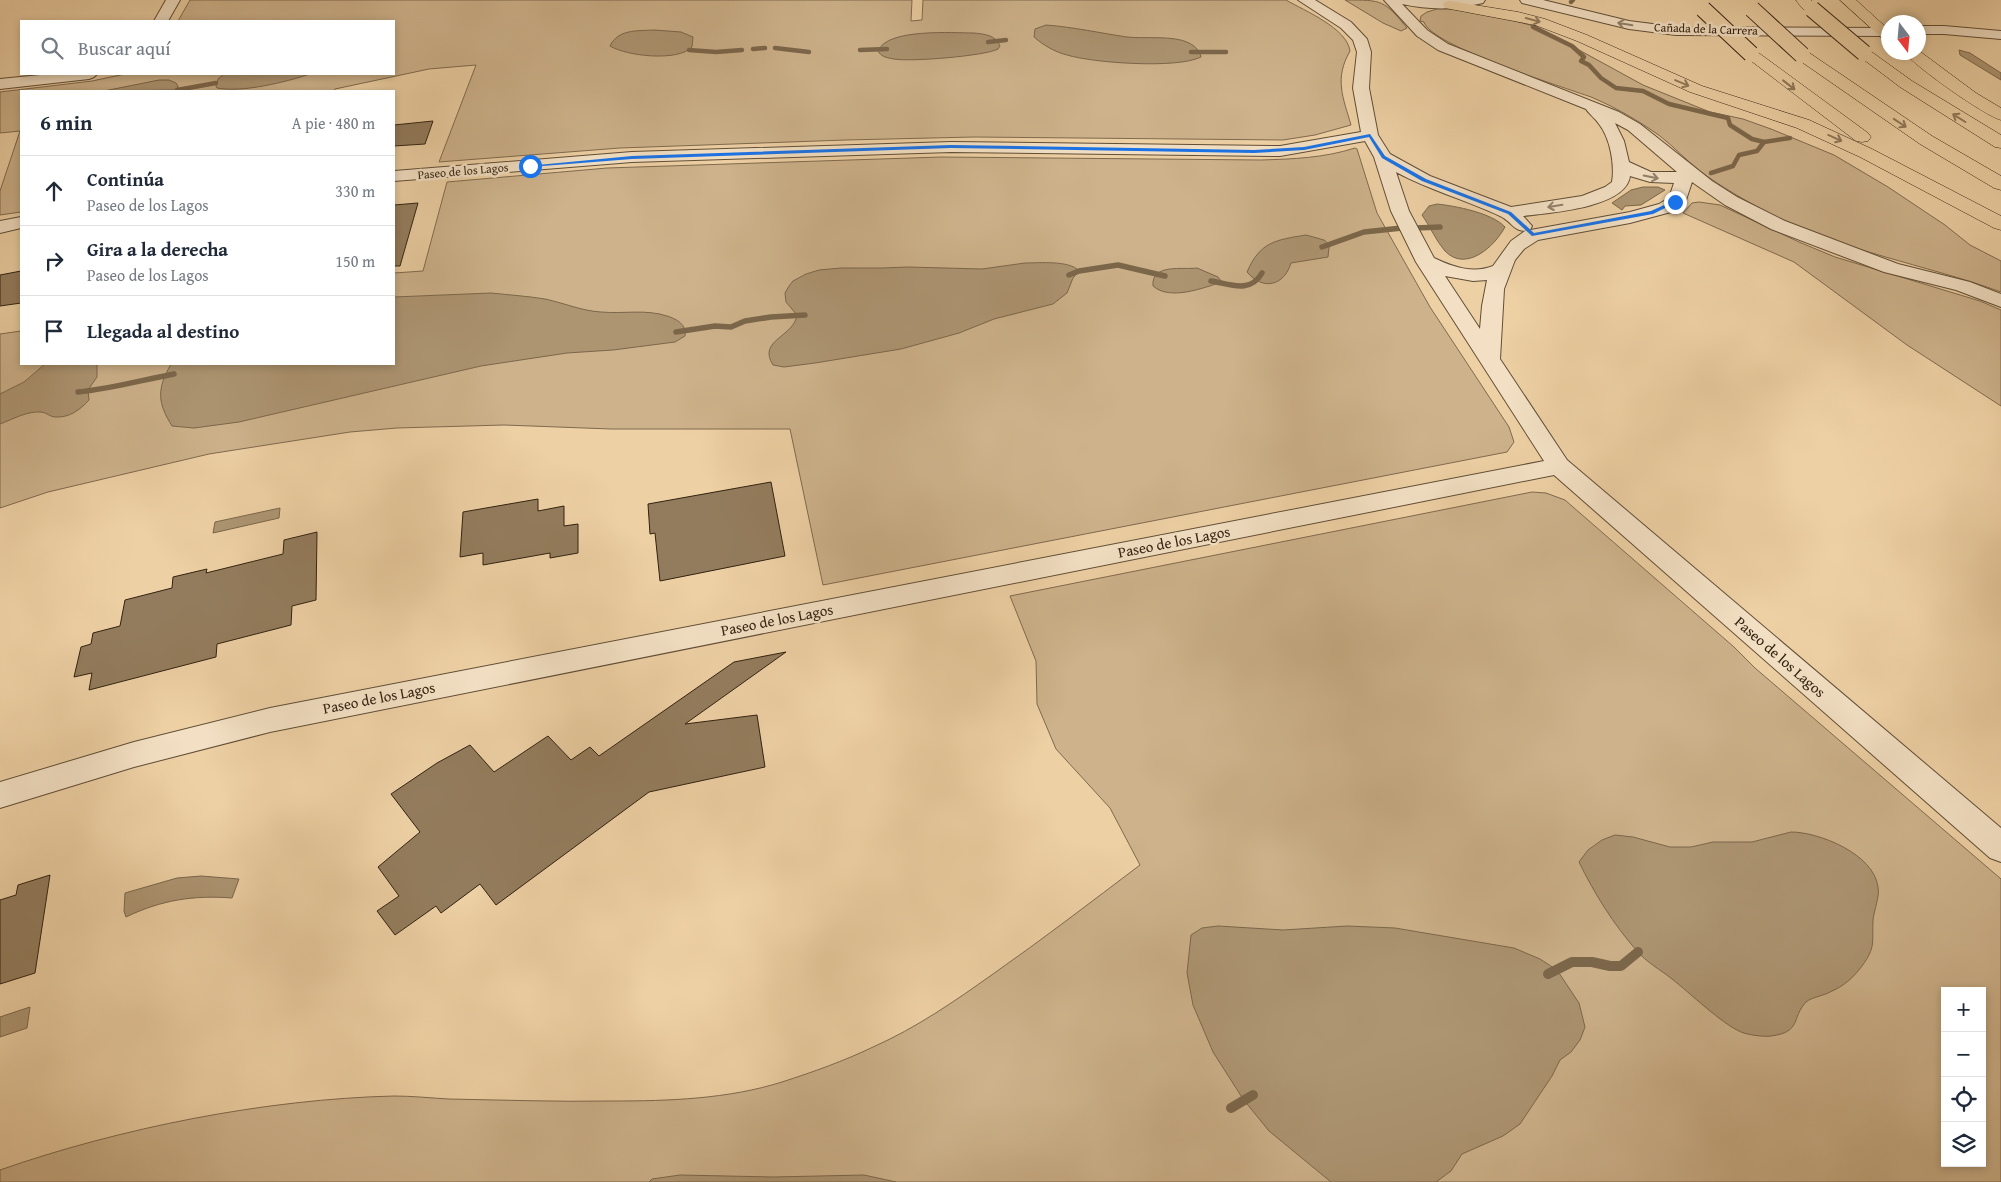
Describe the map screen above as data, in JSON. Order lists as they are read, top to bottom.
{
  "streets": {
    "street": ["Cañada de la Carrera", "Paseo de los Lagos"]
  },
  "north": "bottom",
  "page": {
    "search": "Buscar aquí",
    "heading": ["6 min", "A pie · 480 m"],
    "list": [
      ["Continúa", "Paseo de los Lagos", "330 m"],
      ["Gira a la derecha", "Paseo de los Lagos", "150 m"],
      "Llegada al destino"
    ],
    "map_buttons": ["+", "−"]
  }
}
